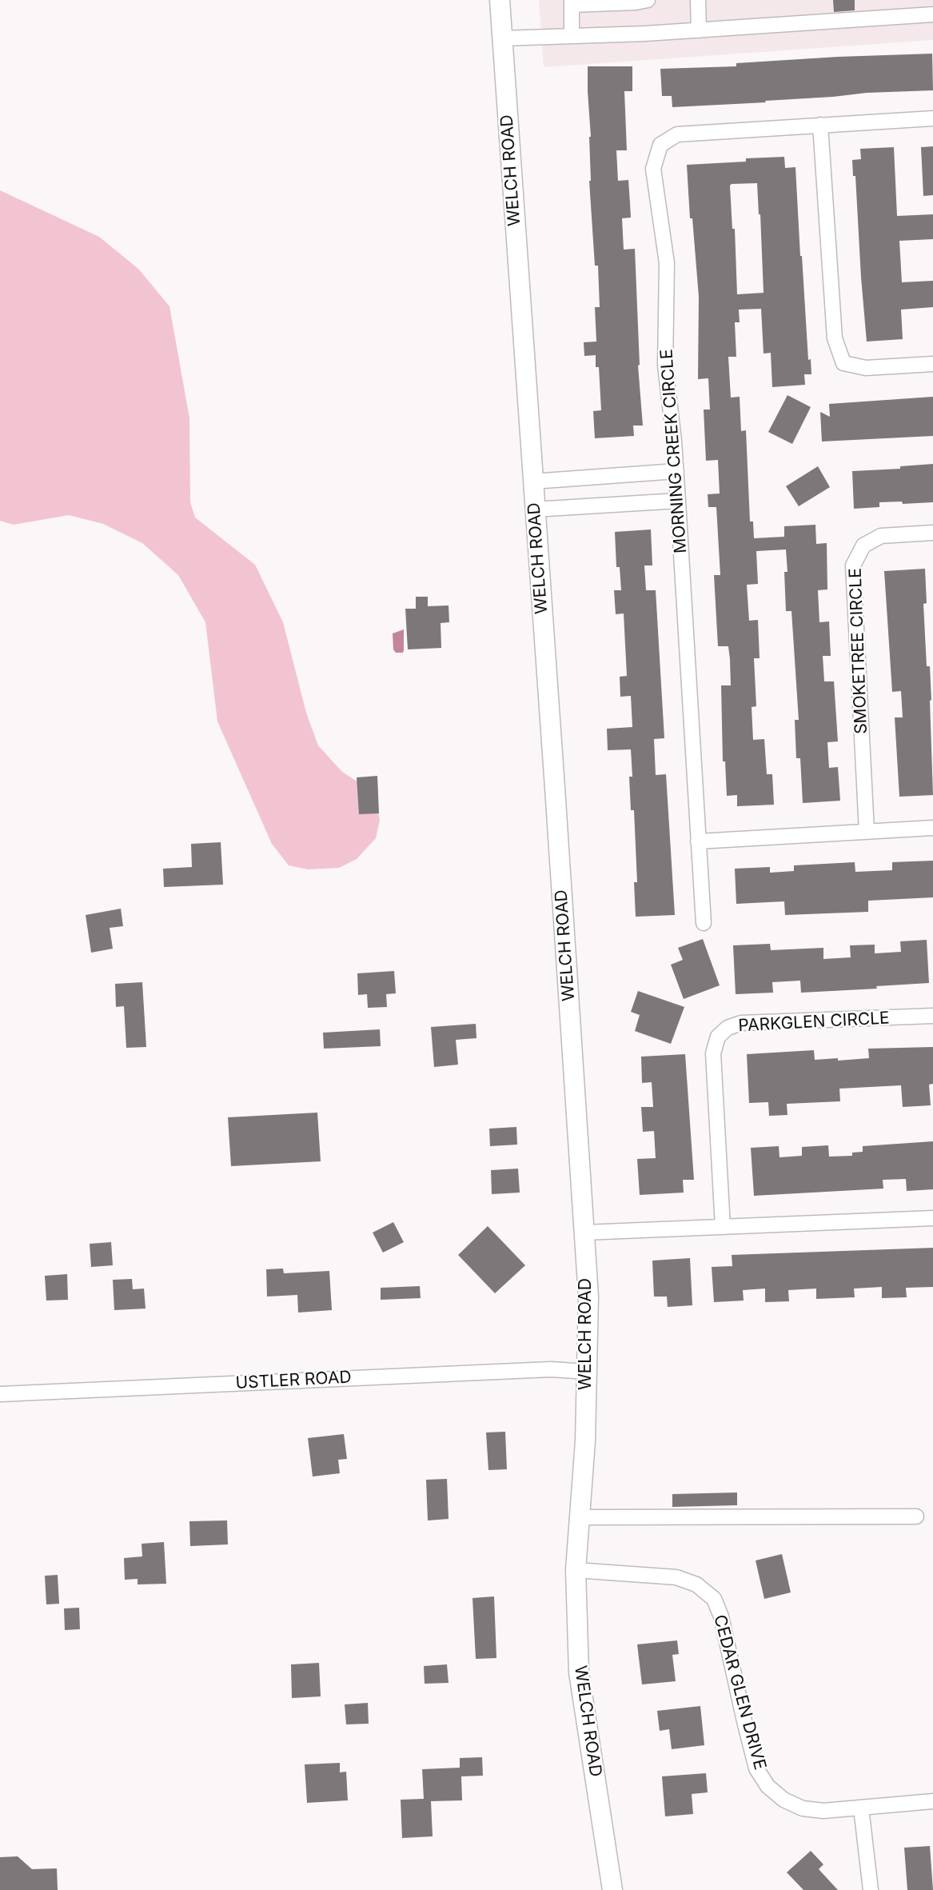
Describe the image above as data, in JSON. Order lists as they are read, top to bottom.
{
  "streets": {
    "main road": ["WELCH ROAD"],
    "street": [
      "MORNING CREEK CIRCLE",
      "SMOKETREE CIRCLE",
      "PARKGLEN CIRCLE",
      "USTLER ROAD",
      "CEDAR GLEN DRIVE"
    ]
  },
  "crossings": [
    ["WELCH ROAD", "USTLER ROAD"],
    ["WELCH ROAD", "CEDAR GLEN DRIVE"]
  ]
}
